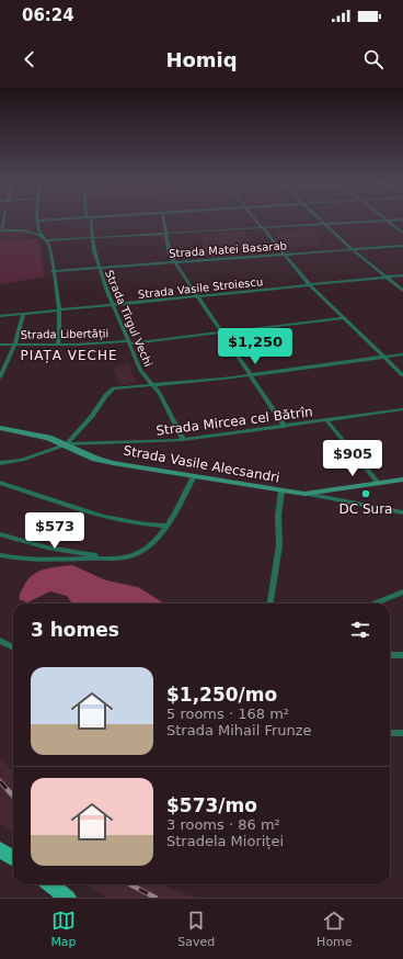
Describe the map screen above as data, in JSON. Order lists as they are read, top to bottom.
{
  "streets": {
    "main road": ["Strada Vasile Alecsandri"],
    "street": [
      "Strada Matei Basarab",
      "Strada Vasile Stroiescu",
      "Strada Tîrgul Vechi",
      "Strada Libertății",
      "Strada Mircea cel Bătrîn"
    ]
  },
  "crossings": [
    ["Strada Matei Basarab", "Strada Tîrgul Vechi"],
    ["Strada Vasile Stroiescu", "Strada Tîrgul Vechi"],
    ["Strada Tîrgul Vechi", "Strada Libertății"],
    ["Strada Tîrgul Vechi", "Strada Mircea cel Bătrîn"],
    ["Strada Mircea cel Bătrîn", "Strada Vasile Alecsandri"]
  ],
  "districts": ["PIAȚA VECHE"],
  "places": ["DC Sura"],
  "page": {
    "status": "06:24",
    "header": "Homiq",
    "price": ["$1,250", "$905", "$573"],
    "heading": "3 homes",
    "list": [
      {
        "name": "$1,250/mo",
        "note": "5 rooms · 168 m² · Strada Mihail Frunze"
      },
      {
        "name": "$573/mo",
        "note": "3 rooms · 86 m² · Stradela Mioriței"
      }
    ],
    "tabs": ["Map", "Saved", "Home"]
  }
}
